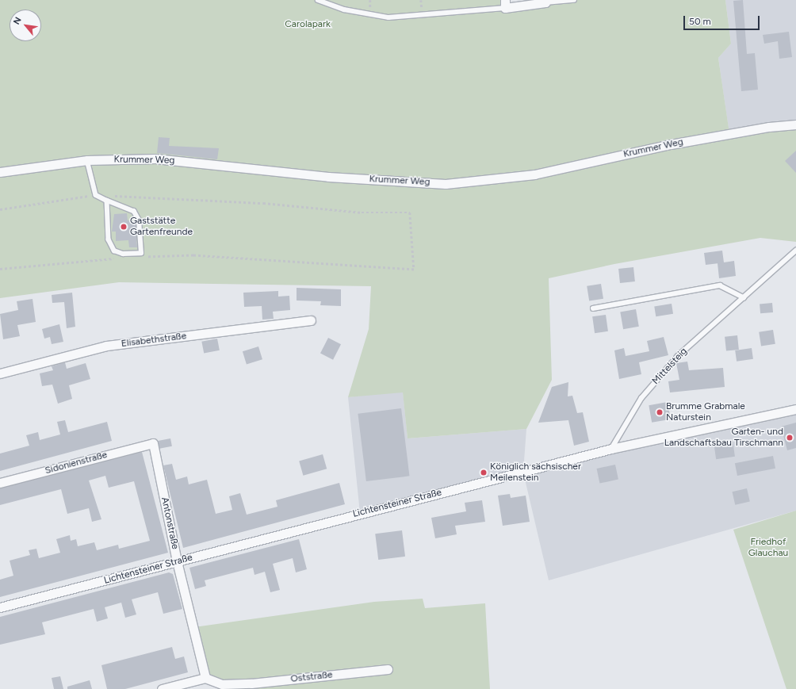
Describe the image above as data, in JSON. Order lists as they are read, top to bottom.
{
  "streets": {
    "street": [
      "Krummer Weg",
      "Elisabethstraße",
      "Sidonienstraße",
      "Lichtensteiner Straße",
      "Antonstraße",
      "Oststraße"
    ],
    "lane": ["Mittelsteig"]
  },
  "crossings": [
    ["Mittelsteig", "Lichtensteiner Straße"],
    ["Sidonienstraße", "Antonstraße"],
    ["Lichtensteiner Straße", "Antonstraße"],
    ["Antonstraße", "Oststraße"]
  ],
  "parks": ["Carolapark", "Friedhof Glauchau"],
  "places": [
    "Gaststätte Gartenfreunde",
    "Brumme Grabmale Naturstein",
    "Garten- und Landschaftsbau Tirschmann",
    "Königlich sächsischer Meilenstein"
  ],
  "scale_bar": "50 m",
  "north": "top left"
}
